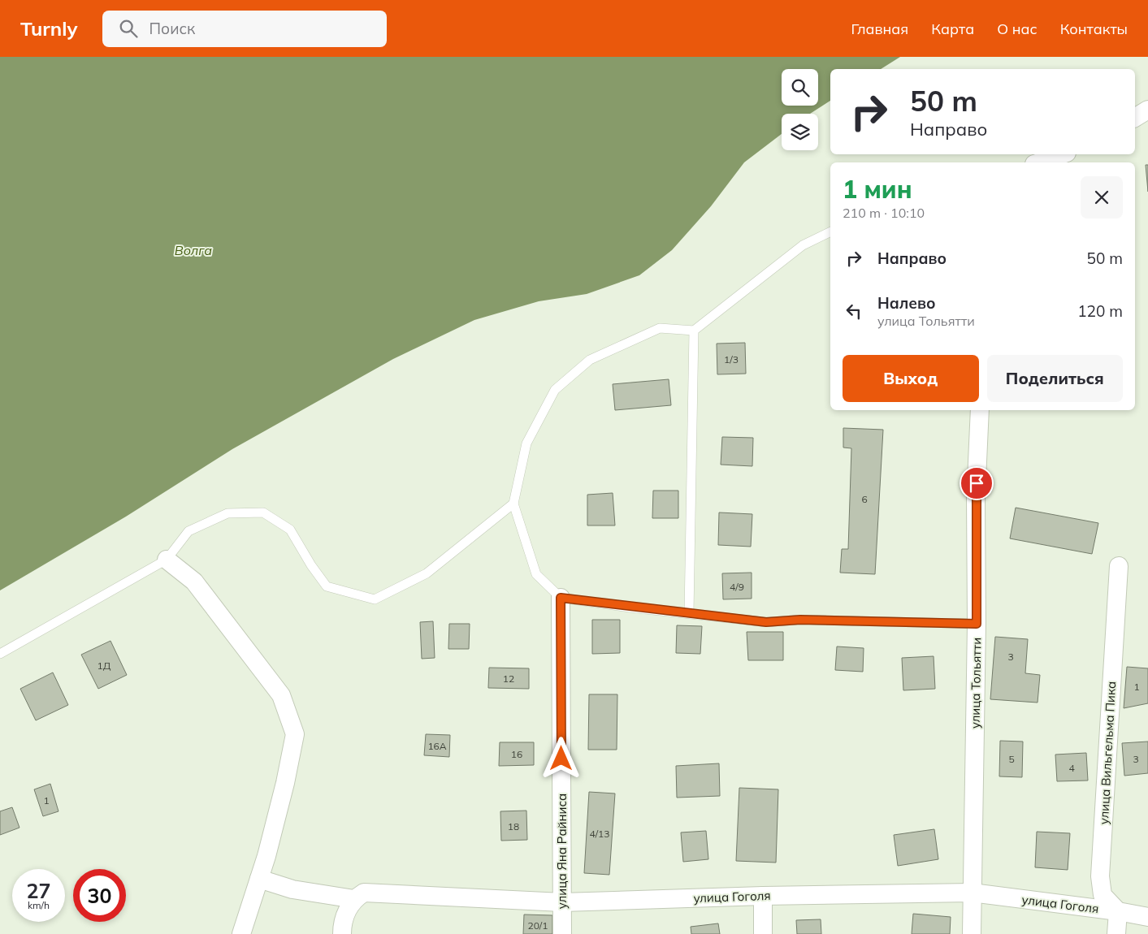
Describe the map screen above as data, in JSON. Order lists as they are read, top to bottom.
{
  "streets": {
    "street": [
      "улица Тольятти",
      "улица Вильгельма Пика",
      "улица Яна Райниса",
      "улица Гоголя"
    ]
  },
  "crossings": [
    ["улица Тольятти", "улица Гоголя"],
    ["улица Вильгельма Пика", "улица Гоголя"],
    ["улица Яна Райниса", "улица Гоголя"]
  ],
  "water": ["Волга"],
  "house_numbers": [
    "1/3",
    "6",
    "4/9",
    "3",
    "1Д",
    "12",
    "1",
    "16А",
    "16",
    "5",
    "3",
    "4",
    "1",
    "18",
    "4/13",
    "20/1"
  ],
  "page": {
    "header": "Turnly",
    "search": "Поиск",
    "nav": [
      "Главная",
      "Карта",
      "О нас",
      "Контакты"
    ],
    "turn": ["50 m", "Направо"],
    "heading": ["1 мин", "210 m · 10:10"],
    "list": [
      {
        "name": "Направо",
        "value": "50 m"
      },
      {
        "name": "Налево",
        "note": "улица Тольятти",
        "value": "120 m"
      }
    ],
    "buttons": ["Выход", "Поделиться"],
    "speed": "27 km/h",
    "limit": "30"
  }
}
